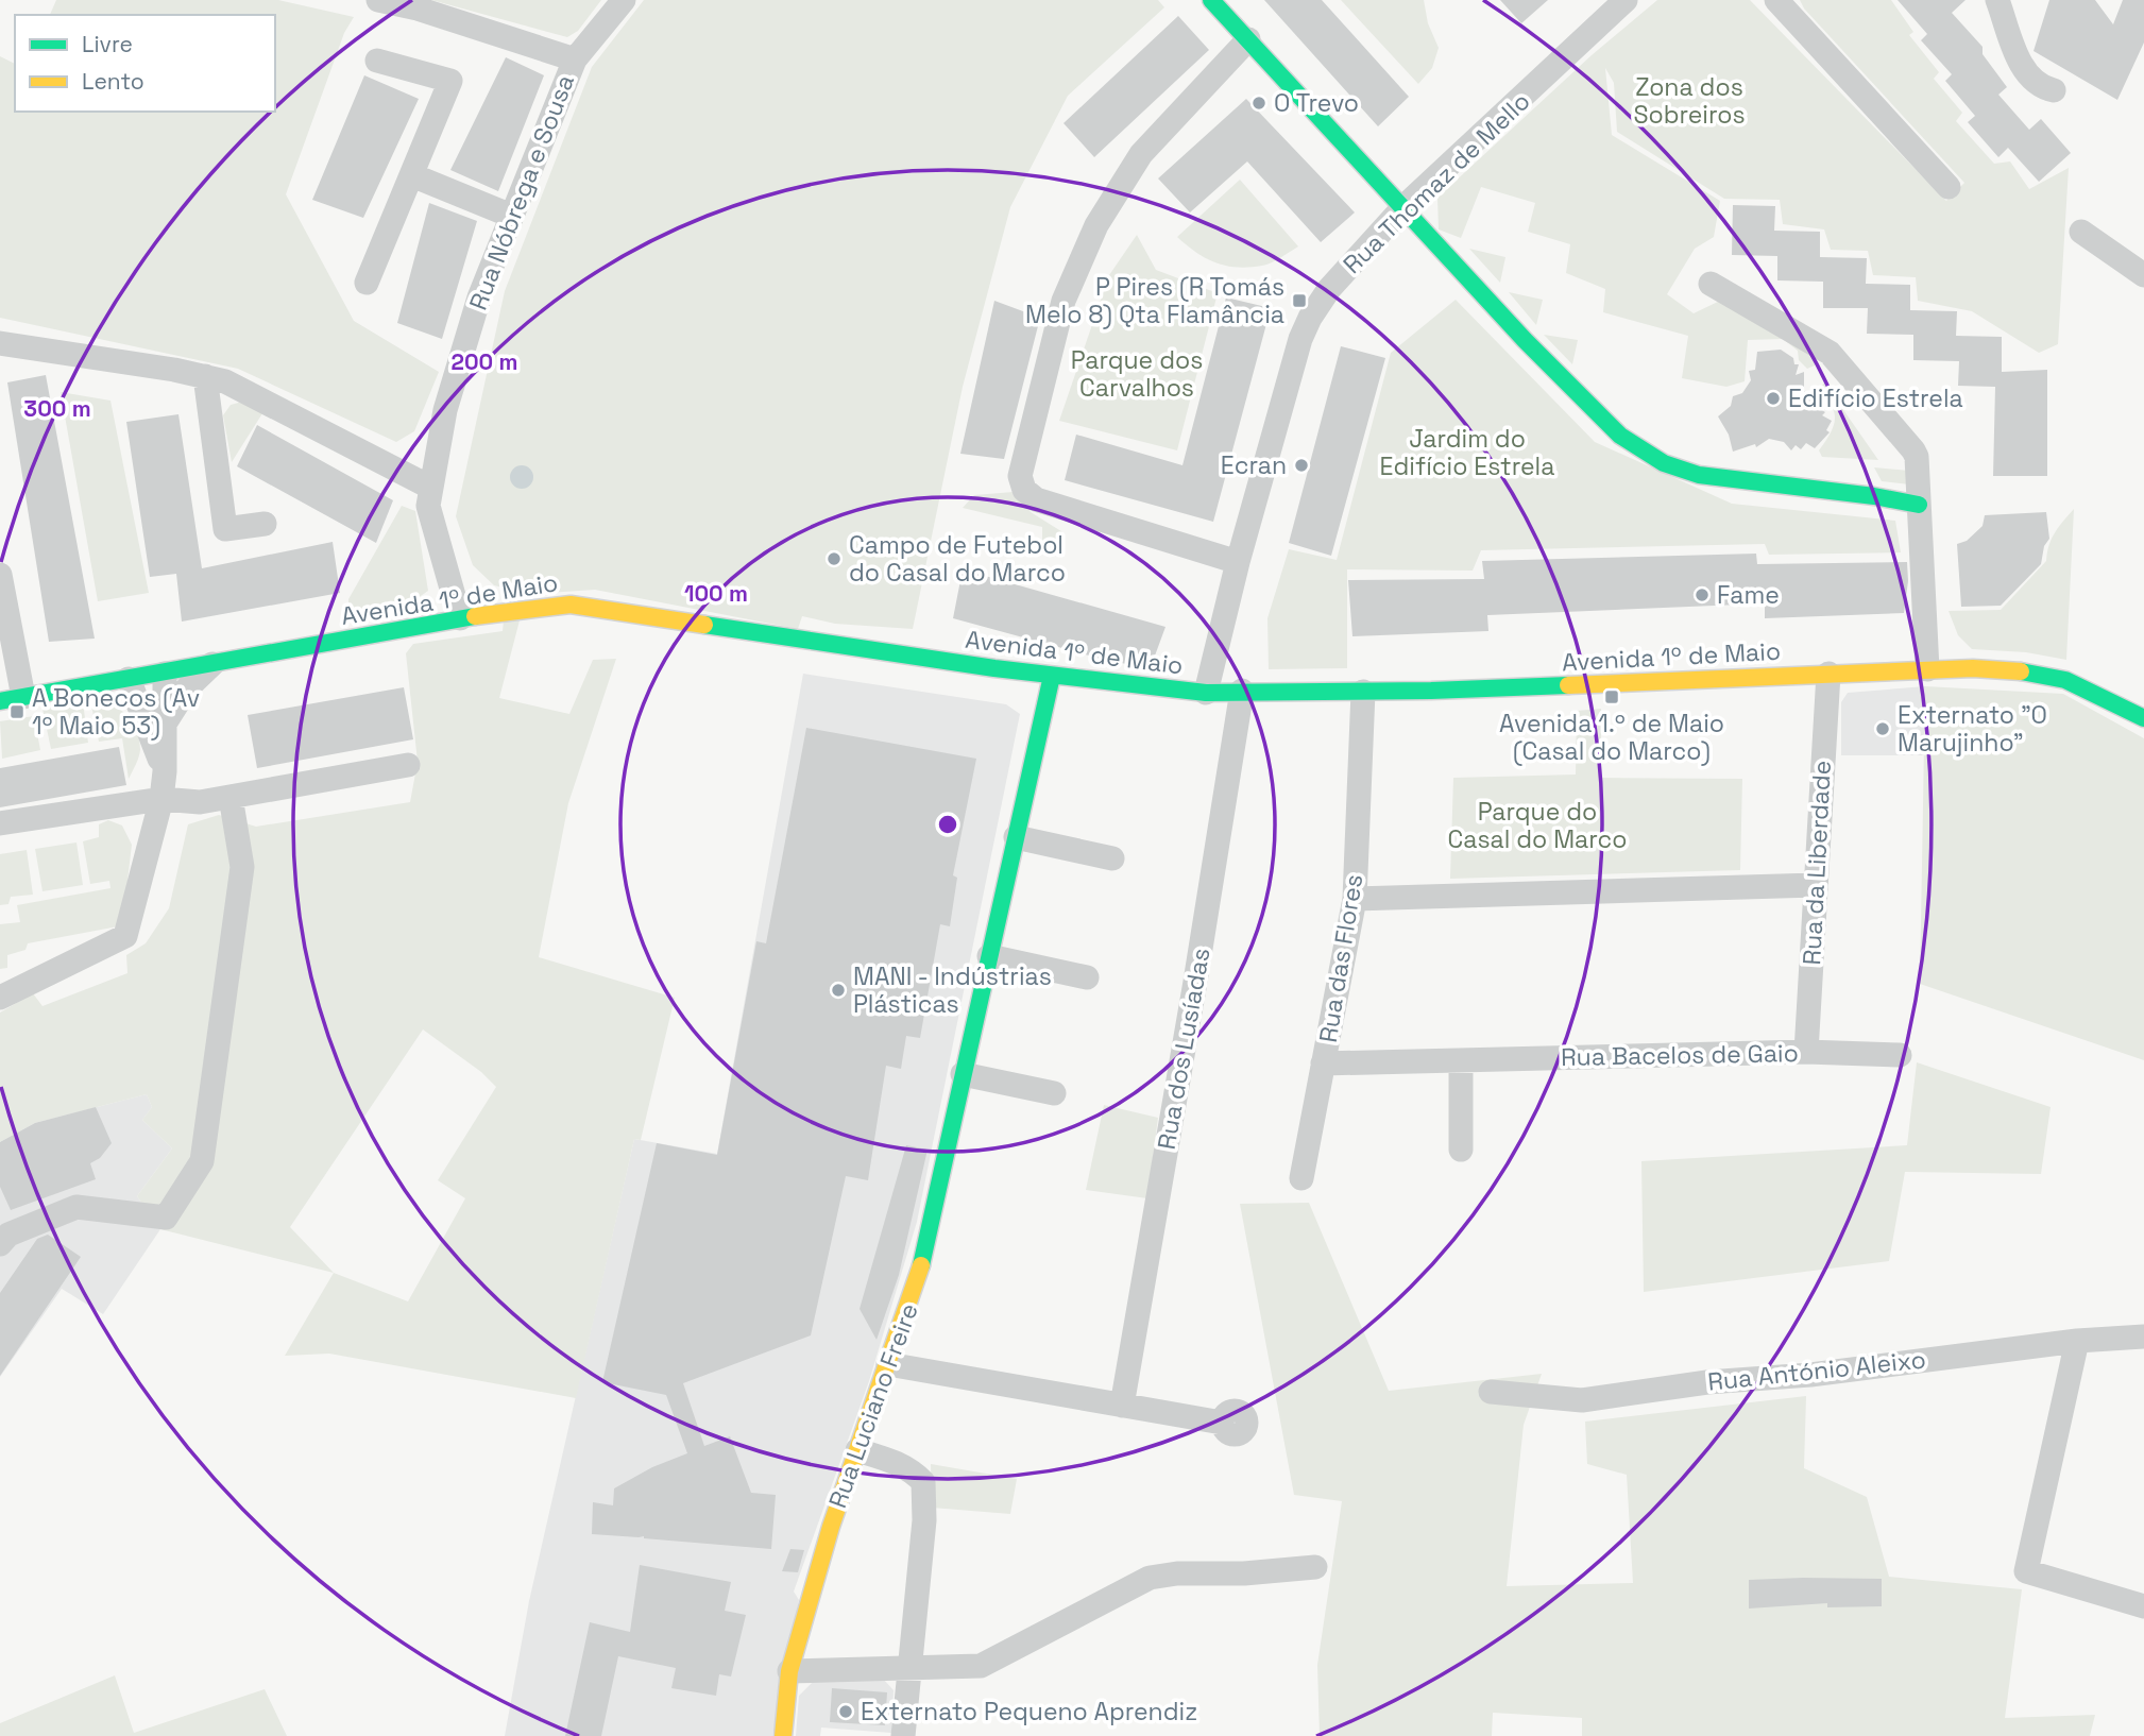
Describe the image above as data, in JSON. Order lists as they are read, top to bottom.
{
  "streets": {
    "street": [
      "Rua Thomaz de Mello",
      "Rua Nóbrega e Sousa",
      "Avenida 1º de Maio",
      "Rua da Liberdade",
      "Rua das Flores",
      "Rua dos Lusíadas",
      "Rua Bacelos de Gaio",
      "Rua António Aleixo",
      "Rua Luciano Freire"
    ]
  },
  "crossings": [
    ["Rua Thomaz de Mello", "Avenida 1º de Maio"],
    ["Rua Nóbrega e Sousa", "Avenida 1º de Maio"],
    ["Avenida 1º de Maio", "Rua da Liberdade"],
    ["Avenida 1º de Maio", "Rua das Flores"],
    ["Avenida 1º de Maio", "Rua dos Lusíadas"],
    ["Avenida 1º de Maio", "Rua Luciano Freire"],
    ["Rua da Liberdade", "Rua Bacelos de Gaio"],
    ["Rua das Flores", "Rua Bacelos de Gaio"]
  ],
  "parks": [
    "Zona dos Sobreiros",
    "Parque dos Carvalhos",
    "Jardim do Edifício Estrela",
    "Parque do Casal do Marco"
  ],
  "places": {
    "other": [
      "O Trevo",
      "Edifício Estrela",
      "Ecran",
      "Campo de Futebol do Casal do Marco",
      "Fame",
      "Externato \"O Marujinho\"",
      "MANI - Indústrias Plásticas",
      "Externato Pequeno Aprendiz"
    ],
    "transit": ["P Pires (R Tomás Melo 8) Qta Flamância", "Avenida 1.º de Maio (Casal do Marco)", "A Bonecos (Av 1º Maio 53)"]
  },
  "legend": ["Livre", "Lento"],
  "rings": ["200 m", "300 m", "100 m"]
}
